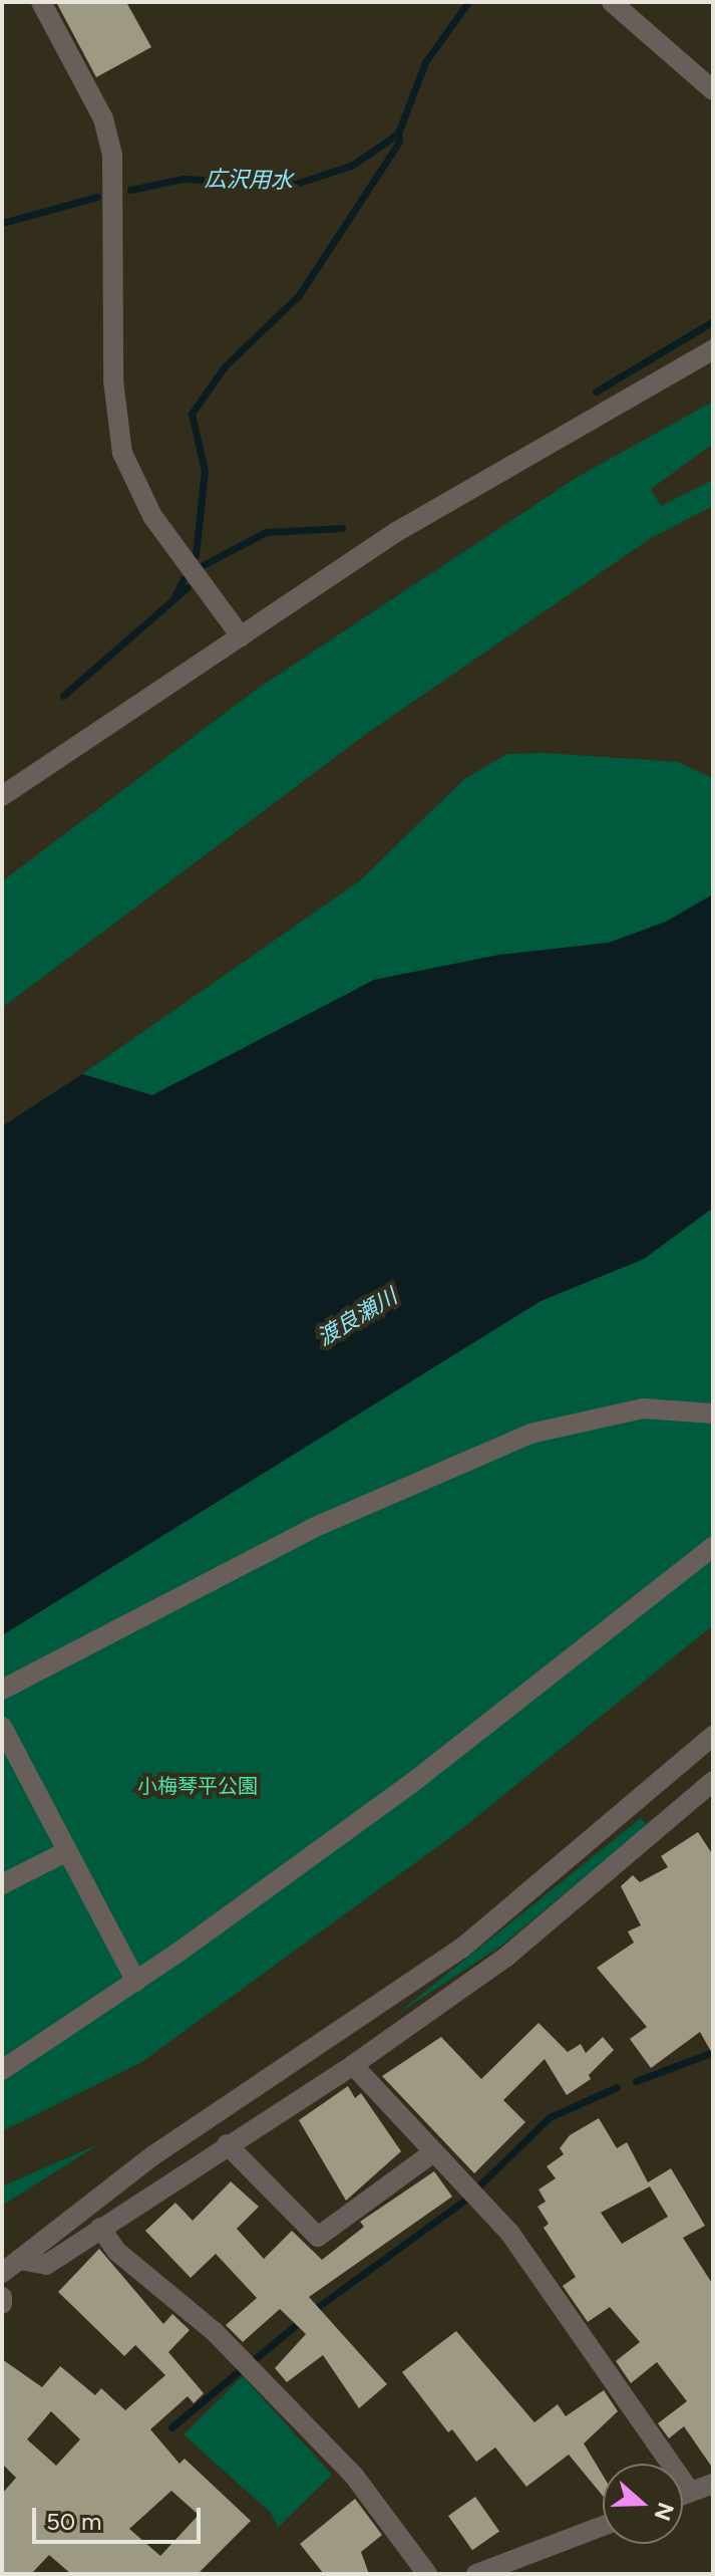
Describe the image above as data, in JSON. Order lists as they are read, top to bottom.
{
  "water": ["広沢用水", "渡良瀬川"],
  "parks": ["小梅琴平公園"],
  "scale_bar": "50 m",
  "north": "right"
}
